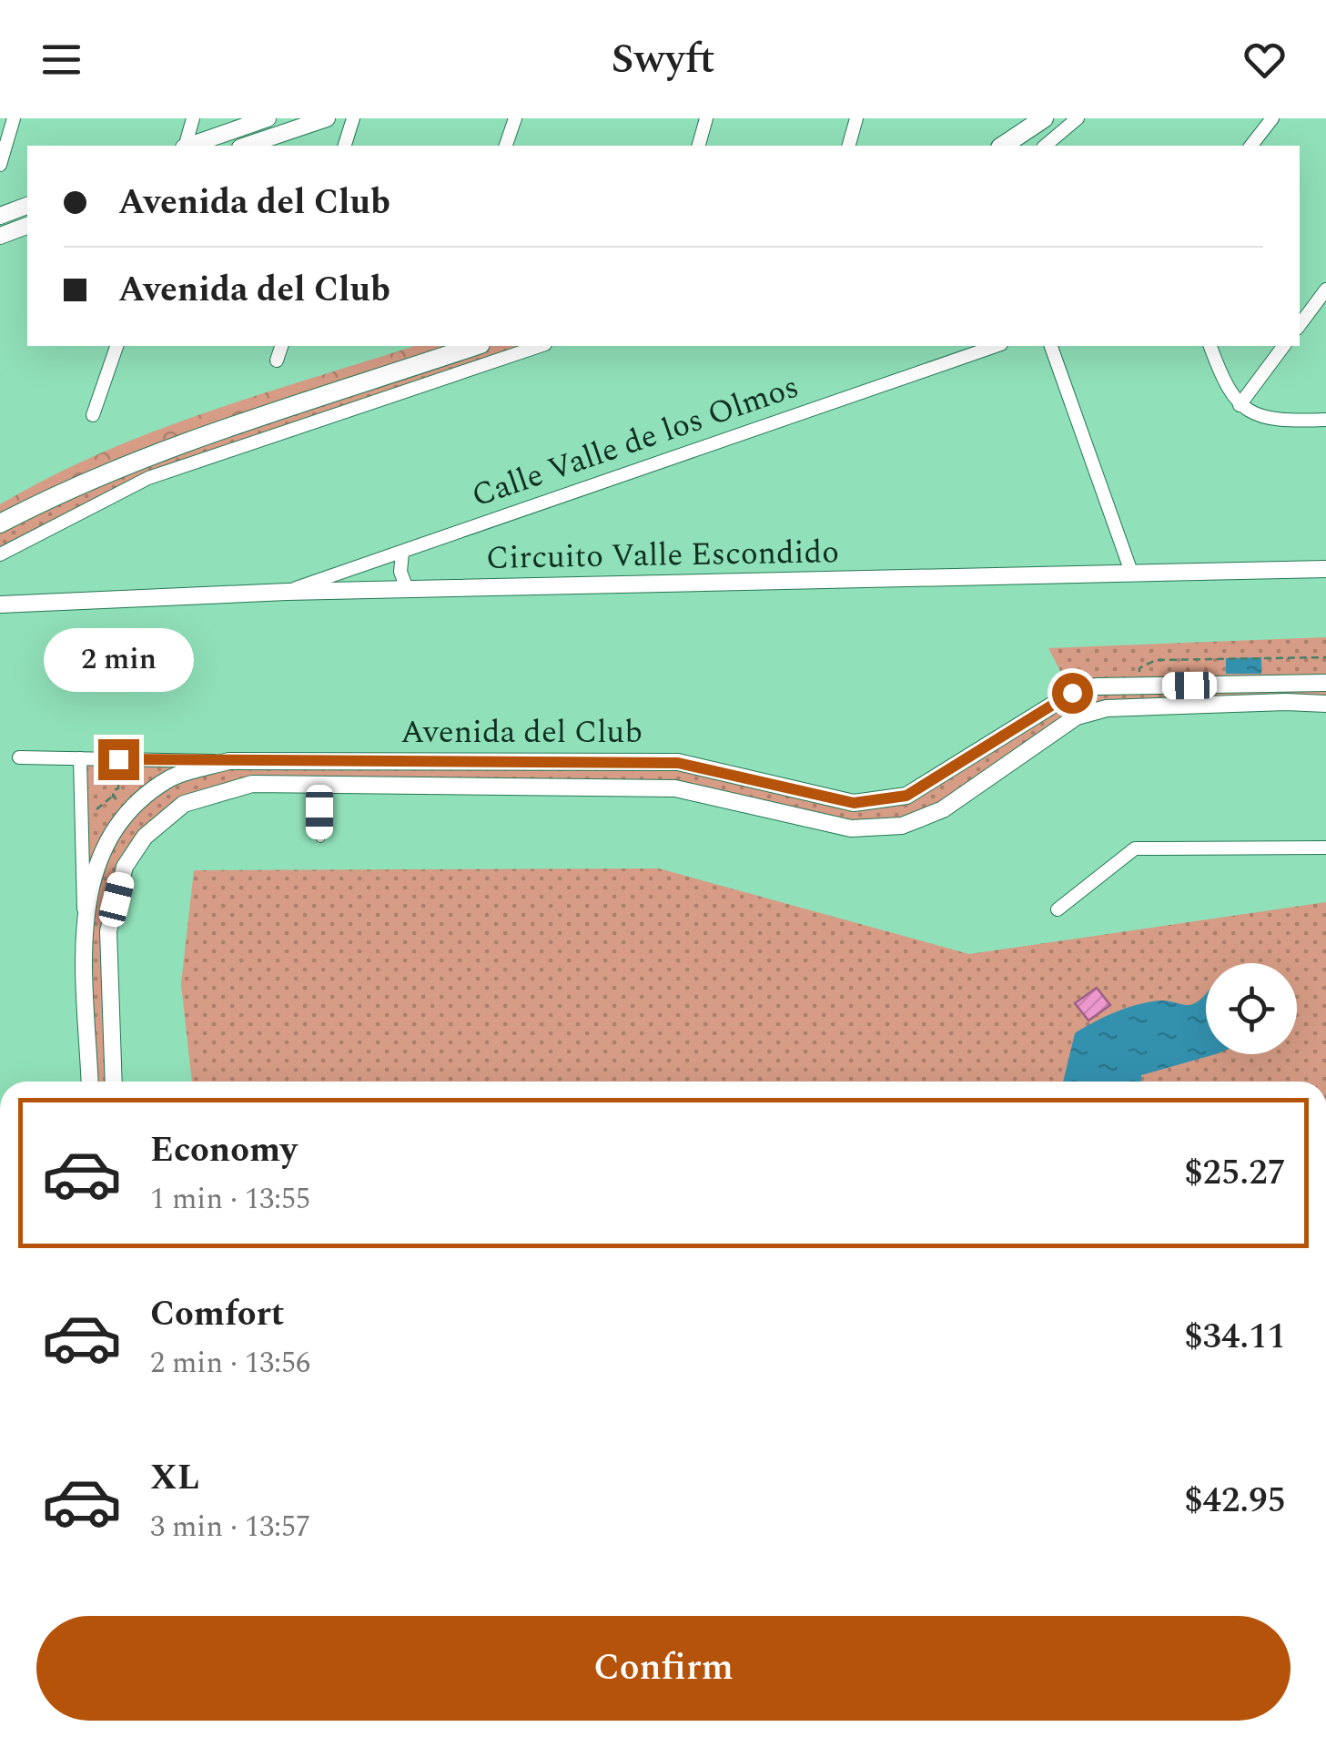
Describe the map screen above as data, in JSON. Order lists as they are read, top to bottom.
{
  "streets": {
    "street": ["Calle Valle de los Olmos", "Circuito Valle Escondido", "Avenida del Club"]
  },
  "crossings": [
    ["Calle Valle de los Olmos", "Circuito Valle Escondido"]
  ],
  "page": {
    "header": "Swyft",
    "banner": ["Avenida del Club", "Avenida del Club"],
    "bubble": "2 min",
    "list": [
      {
        "name": "Economy",
        "note": "1 min · 13:55",
        "value": "$25.27"
      },
      {
        "name": "Comfort",
        "note": "2 min · 13:56",
        "value": "$34.11"
      },
      {
        "name": "XL",
        "note": "3 min · 13:57",
        "value": "$42.95"
      }
    ],
    "buttons": "Confirm"
  }
}
